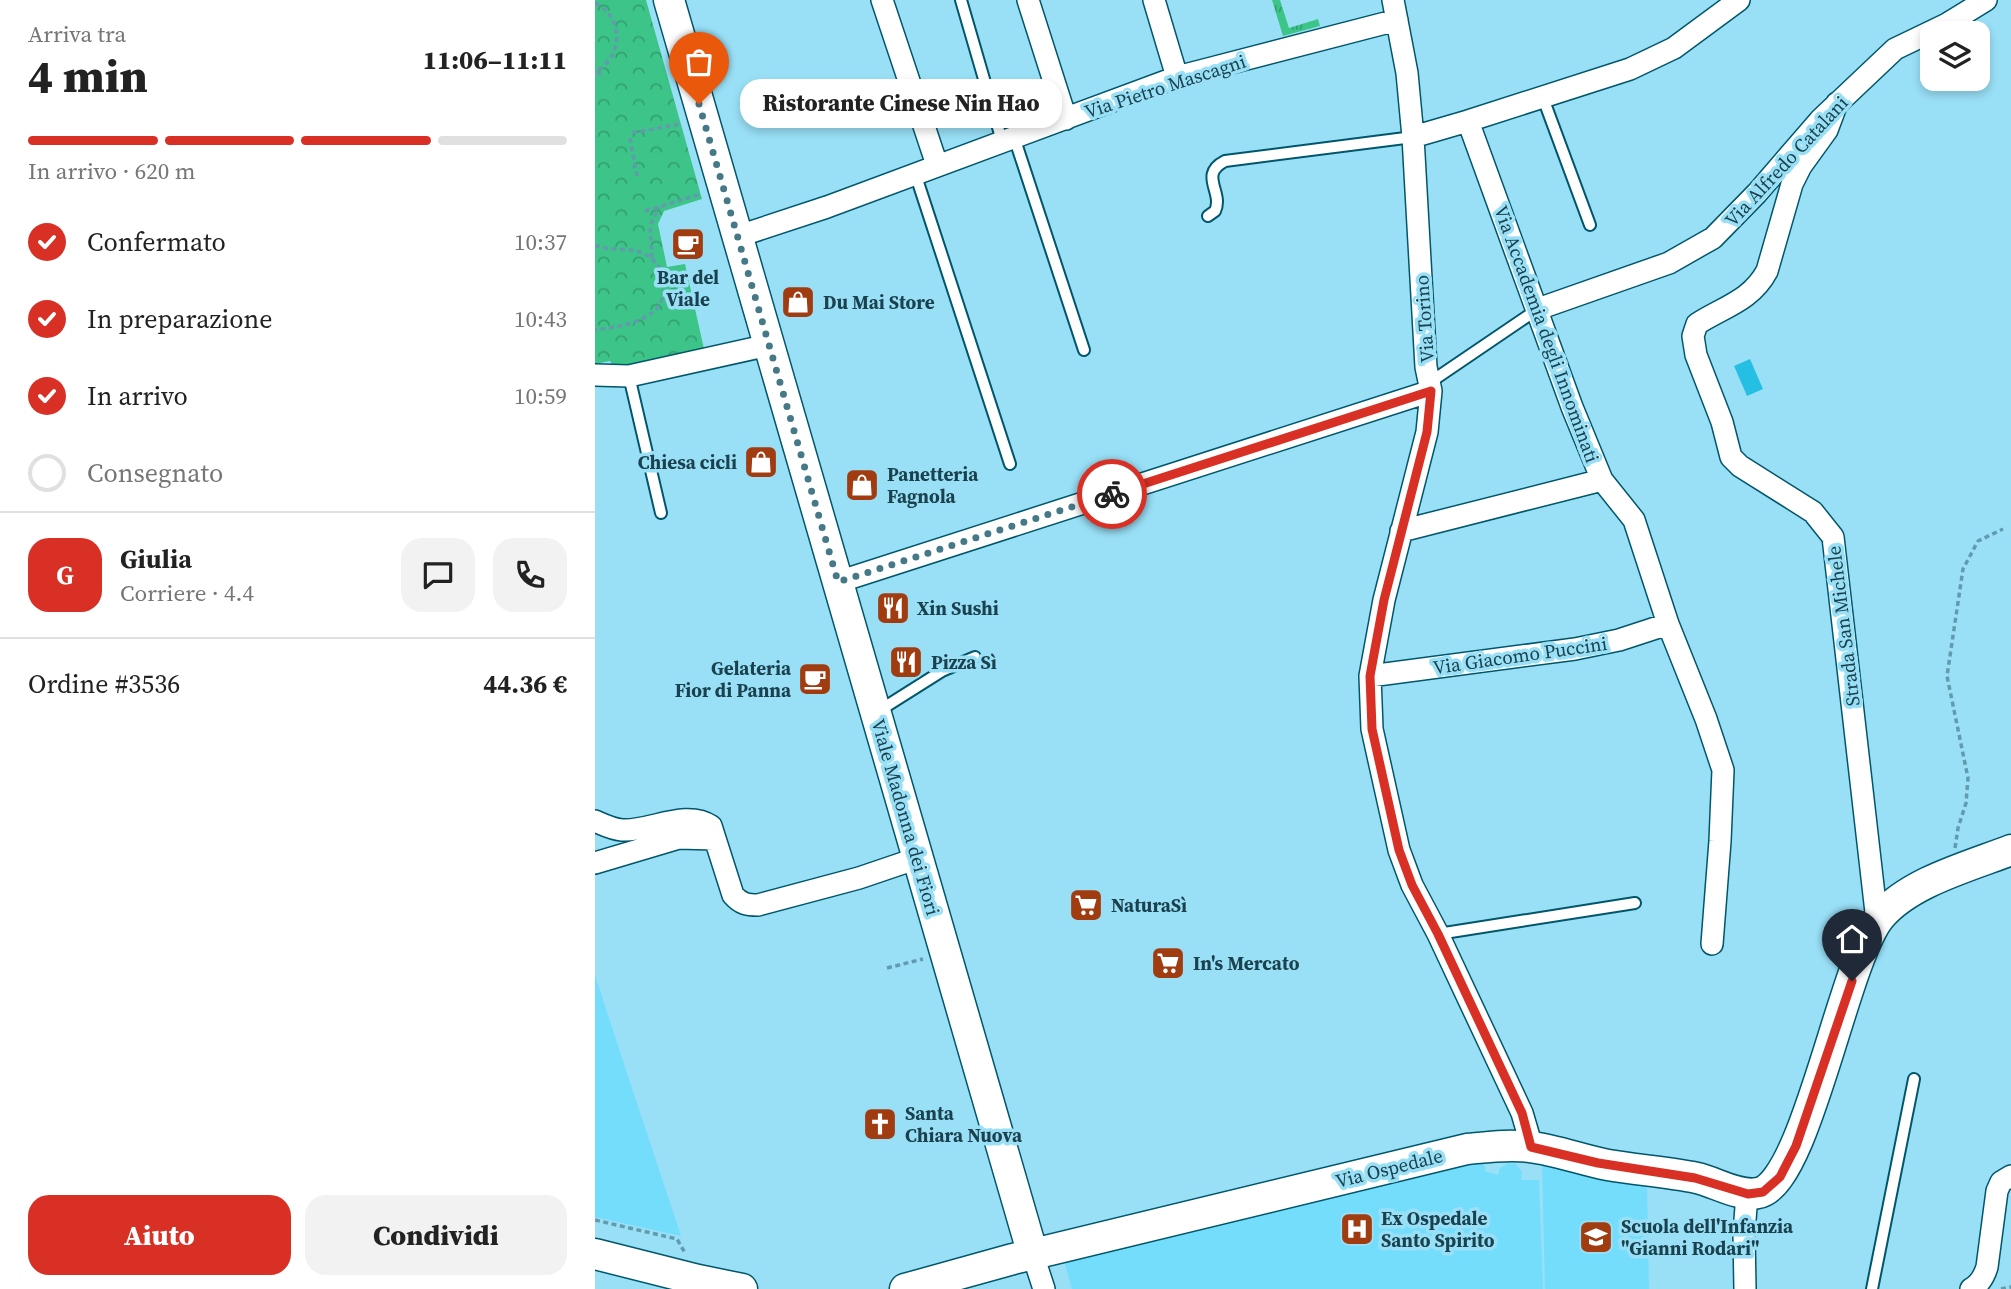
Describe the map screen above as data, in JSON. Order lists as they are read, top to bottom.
{
  "streets": {
    "main road": ["Viale Madonna dei Fiori", "Via Ospedale"],
    "street": [
      "Via Pietro Mascagni",
      "Via Alfredo Catalani",
      "Via Torino",
      "Via Accademia degli Innominati",
      "Strada San Michele",
      "Via Giacomo Puccini"
    ]
  },
  "crossings": [
    ["Via Pietro Mascagni", "Via Torino"],
    ["Via Pietro Mascagni", "Viale Madonna dei Fiori"],
    ["Via Alfredo Catalani", "Via Torino"],
    ["Via Alfredo Catalani", "Via Accademia degli Innominati"],
    ["Via Alfredo Catalani", "Strada San Michele"],
    ["Via Torino", "Via Giacomo Puccini"],
    ["Via Torino", "Via Ospedale"],
    ["Via Accademia degli Innominati", "Via Giacomo Puccini"],
    ["Viale Madonna dei Fiori", "Via Ospedale"]
  ],
  "places": {
    "other": ["Ristorante Cinese Nin Hao"],
    "cafe": ["Bar del Viale", "Gelateria Fior di Panna"],
    "shop": ["Du Mai Store", "Chiesa cicli", "Panetteria Fagnola"],
    "restaurant": ["Xin Sushi", "Pizza Sì"],
    "supermarket": ["NaturaSì", "In's Mercato"],
    "church": ["Santa Chiara Nuova"],
    "hospital": ["Ex Ospedale Santo Spirito"],
    "school or university": ["Scuola dell'Infanzia \"Gianni Rodari\""]
  },
  "page": {
    "heading": ["4 min", "Arriva tra", "11:06–11:11"],
    "panel": [
      "Giulia",
      "Corriere · 4.4",
      "Ordine #3536",
      "44.36 €"
    ],
    "bubble": "Ristorante Cinese Nin Hao",
    "bar": "In arrivo · 620 m",
    "list": [
      ["Confermato", "10:37"],
      ["In preparazione", "10:43"],
      ["In arrivo", "10:59"],
      "Consegnato"
    ],
    "round": "G",
    "buttons": ["Aiuto", "Condividi"]
  }
}
